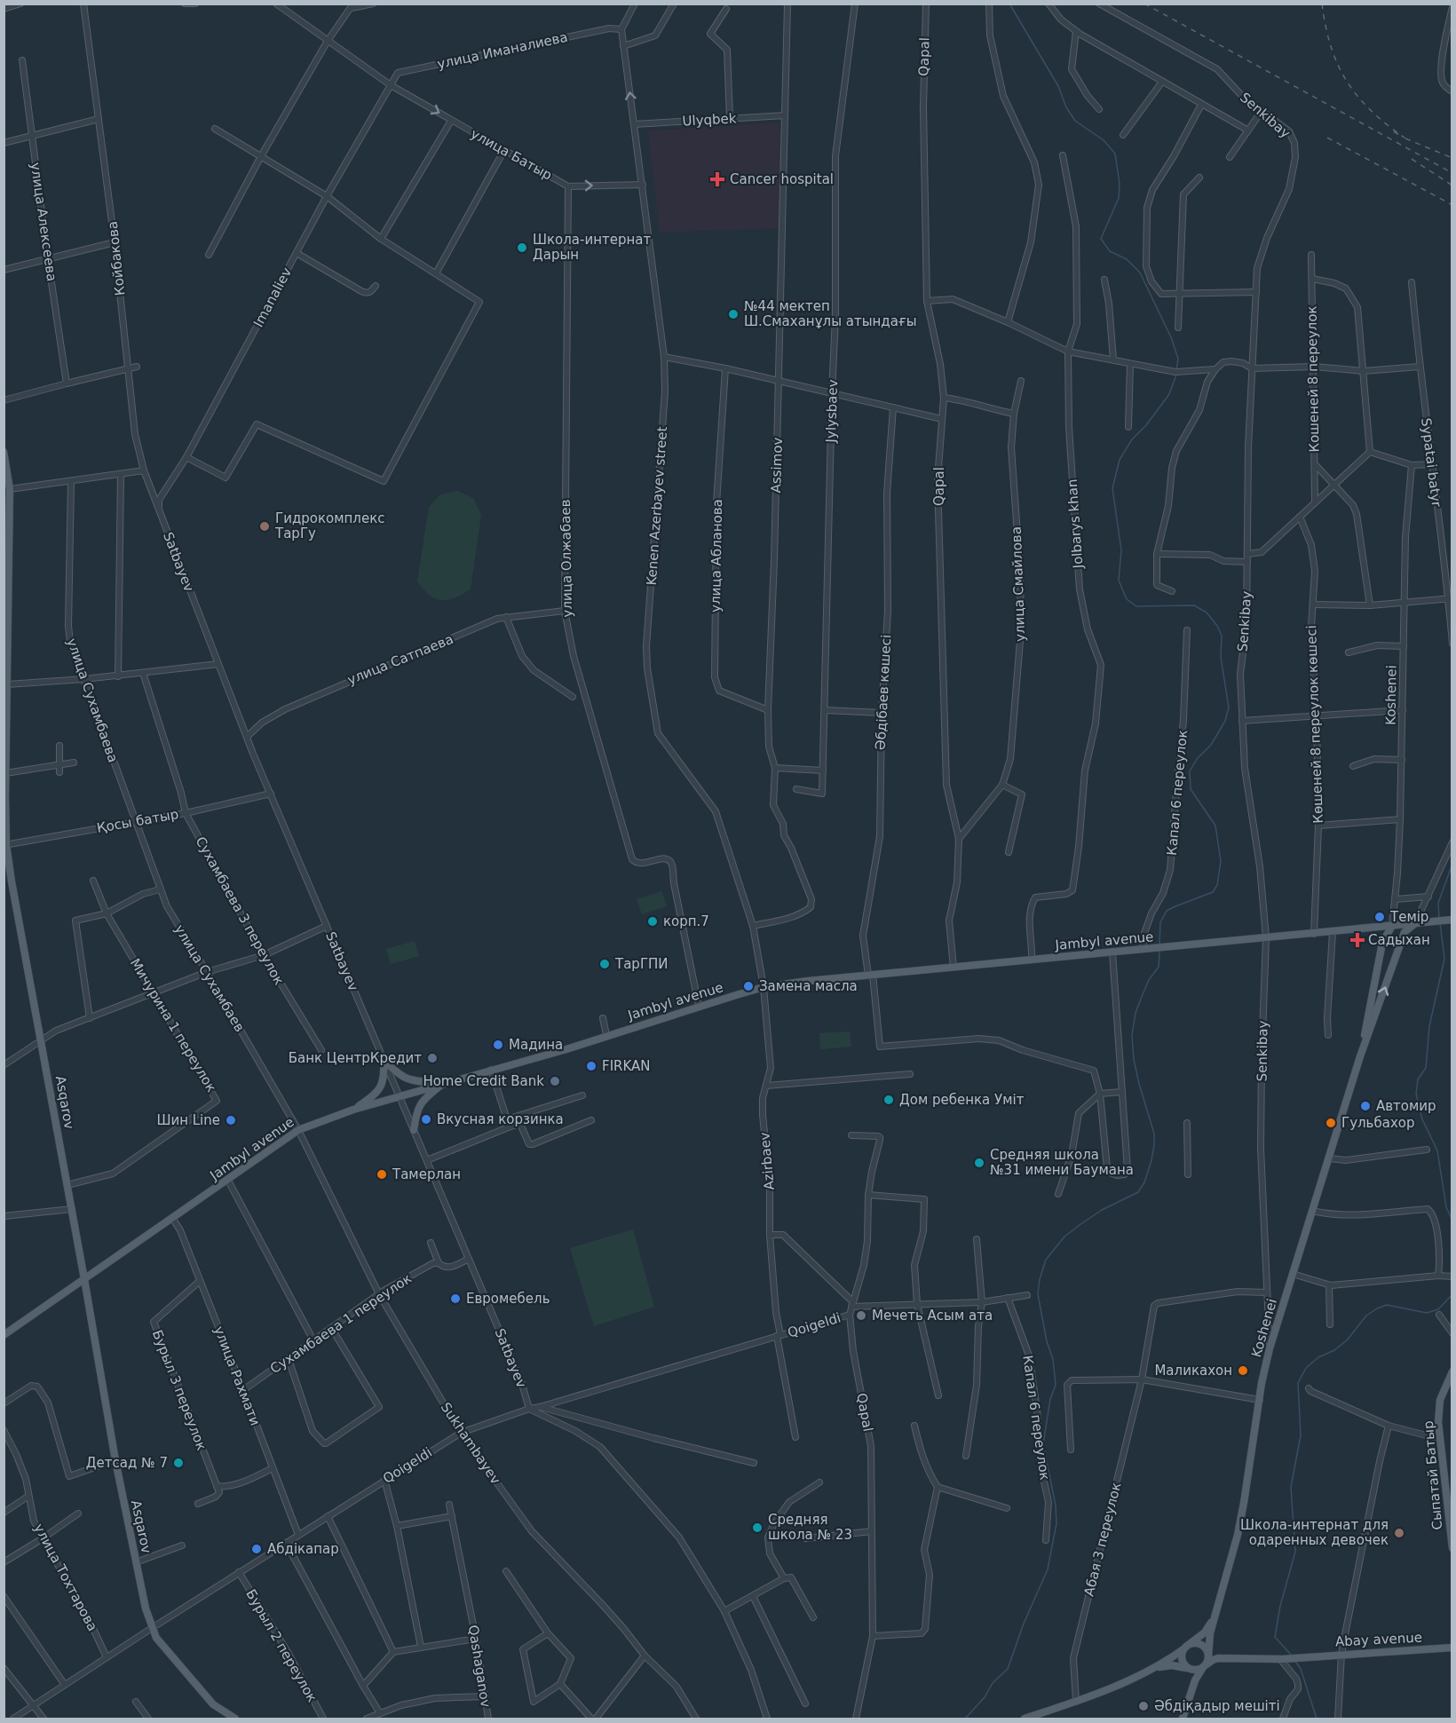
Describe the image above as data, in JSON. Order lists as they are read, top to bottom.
{
  "streets": {
    "main road": [
      "Koshenei",
      "Jambyl avenue",
      "Asqarov",
      "Сыпатай Батыр",
      "Abay avenue"
    ],
    "street": [
      "улица Иманалиева",
      "Qapal",
      "Senkibay",
      "Ulyqbek",
      "улица Батыр",
      "улица Алексеева",
      "Койбакова",
      "Imanaliev",
      "Кошеней 8 переулок",
      "Jylysbaev",
      "Sypatai batyr",
      "Assimov",
      "Kenen Azerbayev street",
      "Jolbarys khan",
      "улица Абланова",
      "улица Олжабаев",
      "Satbayev",
      "улица Смайлова",
      "улица Сатпаева",
      "Әбдібаев көшесі",
      "улица Сухамбаева",
      "Көшеней 8 переулок көшесі",
      "Капал 6 переулок",
      "Қосы батыр",
      "Сухамбаева 3 переулок",
      "улица Сухамбаев",
      "Мичурина 1 переулок",
      "Azirbaev",
      "Сухамбаева 1 переулок",
      "Qoigeldi",
      "улица Рахмати",
      "Бурыл 3 переулок",
      "Sukhambayev",
      "Абая 3 переулок",
      "улица Тохтарова",
      "Бурыл 2 переулок",
      "Qashaganov"
    ]
  },
  "crossings": [
    ["улица Иманалиева", "улица Батыр"],
    ["улица Иманалиева", "Imanaliev"],
    ["улица Иманалиева", "Kenen Azerbayev street"],
    ["Qapal", "улица Смайлова"],
    ["Qapal", "Jambyl avenue"],
    ["Qapal", "Qoigeldi"],
    ["Senkibay", "Koshenei"],
    ["Senkibay", "Jambyl avenue"],
    ["Senkibay", "Абая 3 переулок"],
    ["Ulyqbek", "Assimov"],
    ["Ulyqbek", "Kenen Azerbayev street"],
    ["улица Батыр", "Imanaliev"],
    ["улица Батыр", "Kenen Azerbayev street"],
    ["улица Батыр", "улица Олжабаев"],
    ["Койбакова", "Imanaliev"],
    ["Койбакова", "Satbayev"],
    ["Imanaliev", "Satbayev"],
    ["Assimov", "Kenen Azerbayev street"],
    ["Assimov", "улица Абланова"],
    ["Kenen Azerbayev street", "Jambyl avenue"],
    ["Kenen Azerbayev street", "Azirbaev"],
    ["Jolbarys khan", "Jambyl avenue"],
    ["улица Олжабаев", "улица Сатпаева"],
    ["улица Олжабаев", "Jambyl avenue"],
    ["Satbayev", "улица Сатпаева"],
    ["Satbayev", "Қосы батыр"],
    ["Satbayev", "Jambyl avenue"],
    ["Satbayev", "Сухамбаева 1 переулок"],
    ["Satbayev", "Qoigeldi"],
    ["Әбдібаев көшесі", "Jambyl avenue"],
    ["Koshenei", "Jambyl avenue"],
    ["улица Сухамбаева", "Қосы батыр"],
    ["улица Сухамбаева", "улица Сухамбаев"],
    ["Көшеней 8 переулок көшесі", "Jambyl avenue"],
    ["Капал 6 переулок", "Jambyl avenue"],
    ["Қосы батыр", "Сухамбаева 3 переулок"],
    ["Қосы батыр", "улица Сухамбаев"],
    ["Қосы батыр", "Asqarov"],
    ["Jambyl avenue", "улица Сухамбаев"],
    ["Jambyl avenue", "Asqarov"],
    ["Jambyl avenue", "Azirbaev"],
    ["Jambyl avenue", "улица Рахмати"],
    ["Jambyl avenue", "Sukhambayev"],
    ["улица Сухамбаев", "Sukhambayev"],
    ["Мичурина 1 переулок", "Asqarov"],
    ["Asqarov", "Qoigeldi"],
    ["Azirbaev", "Qoigeldi"],
    ["Сухамбаева 1 переулок", "улица Рахмати"],
    ["Сухамбаева 1 переулок", "Sukhambayev"],
    ["Qoigeldi", "улица Рахмати"],
    ["Qoigeldi", "Sukhambayev"],
    ["Qoigeldi", "улица Тохтарова"],
    ["Qoigeldi", "Бурыл 2 переулок"],
    ["улица Рахмати", "Бурыл 3 переулок"]
  ],
  "places": {
    "health": ["Cancer hospital", "Садыхан"],
    "other": [
      "Школа-интернат Дарын",
      "№44 мектеп Ш.Смаханұлы атындағы",
      "Гидрокомплекс ТарГу",
      "Темір",
      "корп.7",
      "ТарГПИ",
      "Замена масла",
      "Мадина",
      "Банк ЦентрКредит",
      "FIRKAN",
      "Home Credit Bank",
      "Дом ребенка Умiт",
      "Автомир",
      "Вкусная корзинка",
      "Шин Line",
      "Гульбахор",
      "Средняя школа №31 имени Баумана",
      "Тамерлан",
      "Евромебель",
      "Мечеть Асым ата",
      "Маликахон",
      "Детсад № 7",
      "Средняя школа № 23",
      "Школа-интернат для одаренных девочек",
      "Абдiкапар",
      "Әбдіқадыр мешіті"
    ]
  }
}
